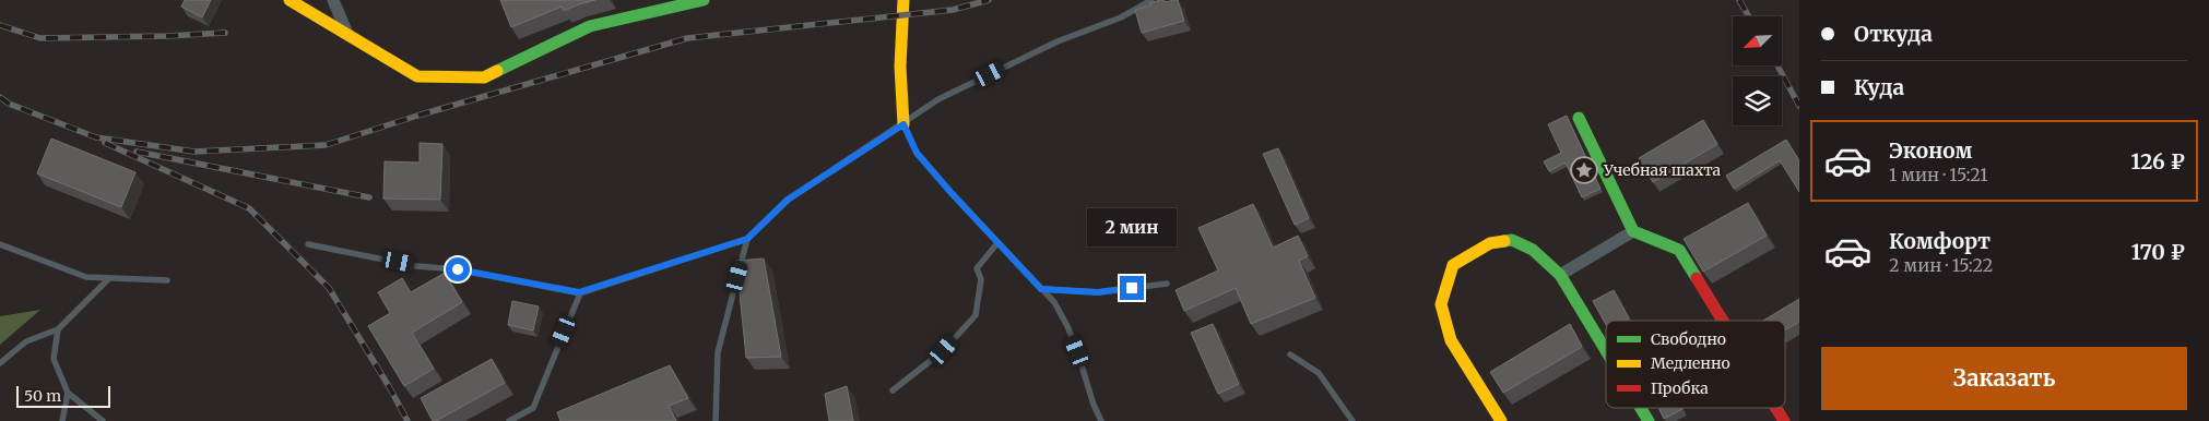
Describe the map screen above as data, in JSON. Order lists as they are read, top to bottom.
{
  "places": {
    "place": ["Учебная шахта"]
  },
  "legend": ["Свободно", "Медленно", "Пробка"],
  "scale_bar": "50 m",
  "north": "bottom left",
  "page": {
    "banner": ["Откуда", "Куда"],
    "list": [
      {
        "name": "Эконом",
        "note": "1 мин · 15:21",
        "value": "126 ₽"
      },
      {
        "name": "Комфорт",
        "note": "2 мин · 15:22",
        "value": "170 ₽"
      }
    ],
    "bubble": "2 мин",
    "buttons": "Заказать",
    "scale": "50 m"
  }
}
